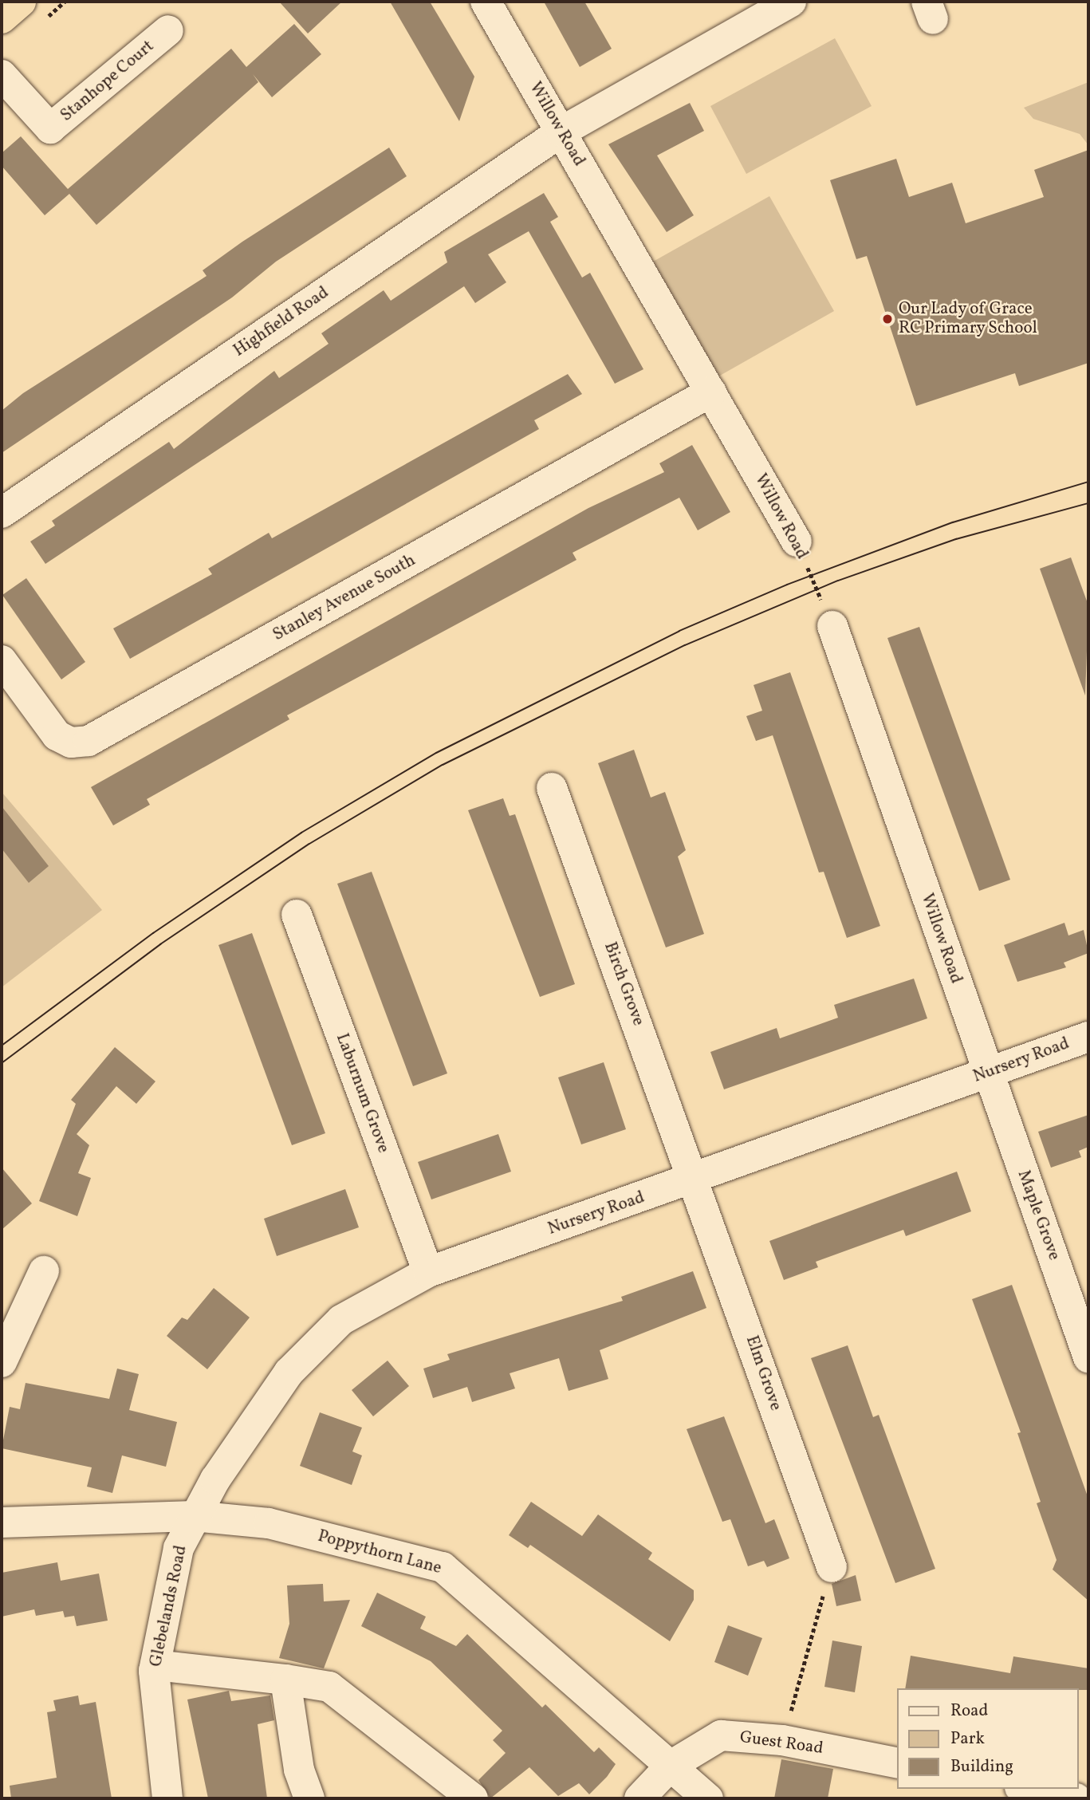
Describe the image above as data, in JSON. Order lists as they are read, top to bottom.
{
  "streets": {
    "street": [
      "Stanhope Court",
      "Willow Road",
      "Highfield Road",
      "Stanley Avenue South",
      "Birch Grove",
      "Nursery Road",
      "Laburnum Grove",
      "Maple Grove",
      "Elm Grove",
      "Poppythorn Lane",
      "Glebelands Road",
      "Guest Road"
    ]
  },
  "crossings": [
    ["Willow Road", "Highfield Road"],
    ["Willow Road", "Stanley Avenue South"],
    ["Willow Road", "Nursery Road"],
    ["Willow Road", "Maple Grove"],
    ["Birch Grove", "Nursery Road"],
    ["Birch Grove", "Elm Grove"],
    ["Nursery Road", "Laburnum Grove"],
    ["Nursery Road", "Maple Grove"],
    ["Nursery Road", "Elm Grove"],
    ["Nursery Road", "Poppythorn Lane"],
    ["Nursery Road", "Glebelands Road"],
    ["Poppythorn Lane", "Glebelands Road"],
    ["Poppythorn Lane", "Guest Road"]
  ],
  "places": ["Our Lady of Grace RC Primary School"],
  "legend": ["Road", "Park", "Building"]
}
